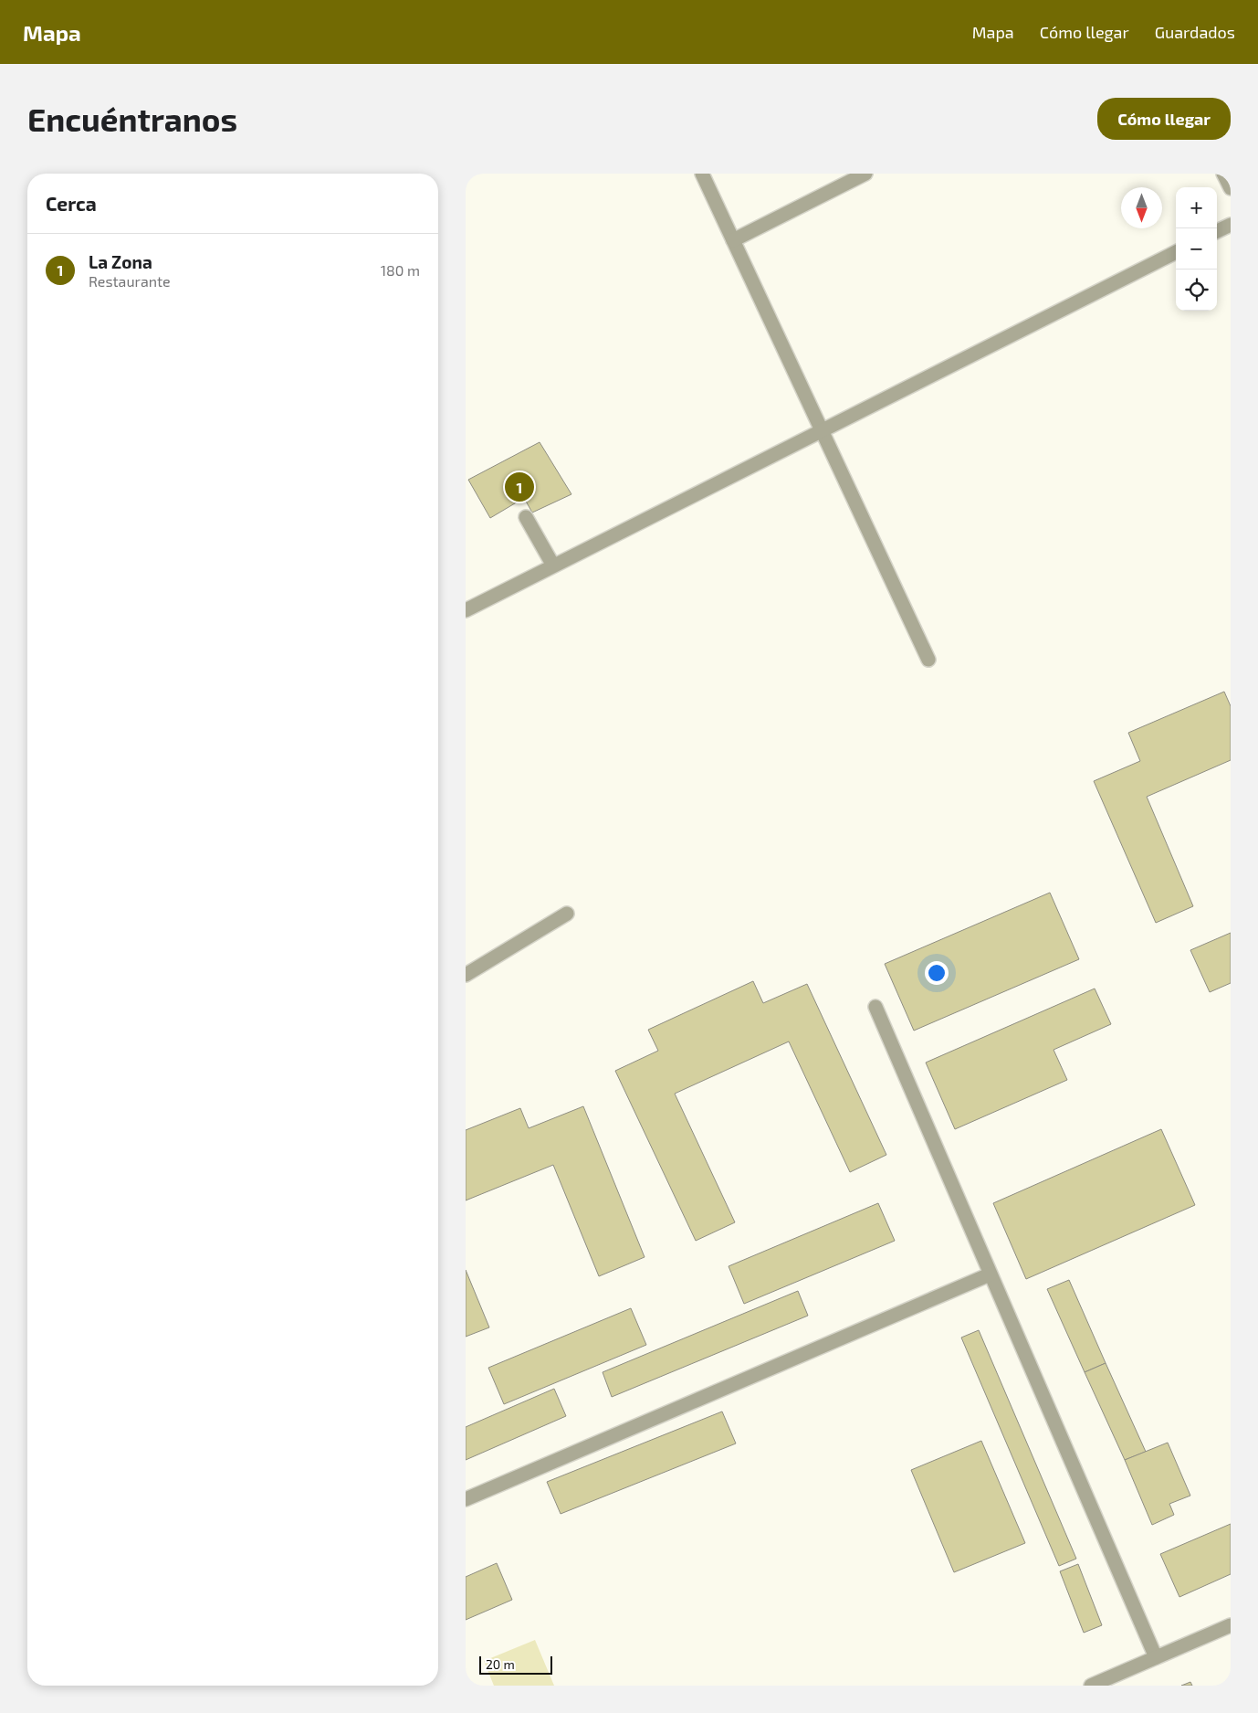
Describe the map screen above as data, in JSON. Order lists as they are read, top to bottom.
{
  "scale_bar": "20 m",
  "north": "bottom",
  "page": {
    "header": "Mapa",
    "nav": ["Mapa", "Cómo llegar", "Guardados"],
    "buttons": "Cómo llegar",
    "title": "Encuéntranos",
    "heading": "Cerca",
    "map_buttons": ["+", "−"],
    "list": [
      {
        "mark": "1",
        "name": "La Zona",
        "note": "Restaurante",
        "value": "180 m"
      }
    ],
    "pins": "1",
    "scale": "20 m"
  }
}
